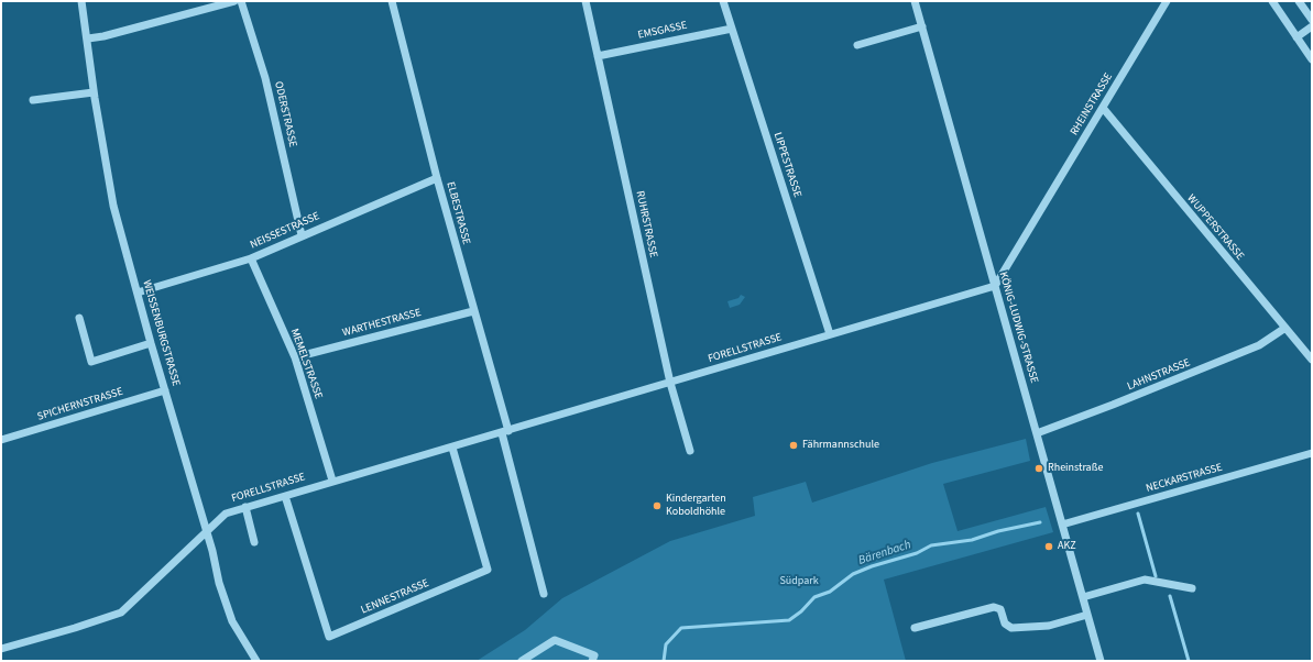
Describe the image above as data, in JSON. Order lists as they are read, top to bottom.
{
  "streets": {
    "street": [
      "EMSGASSE",
      "RHEINSTRASSE",
      "ODERSTRASSE",
      "LIPPESTRASSE",
      "ELBESTRASSE",
      "RUHRSTRASSE",
      "WUPPERSTRASSE",
      "NEISSESTRASSE",
      "WARTHESTRASSE",
      "KÖNIG-LUDWIG-STRASSE",
      "WEISSENBURGSTRASSE",
      "FORELLSTRASSE",
      "MEMELSTRASSE",
      "LAHNSTRASSE",
      "SPICHERNSTRASSE",
      "NECKARSTRASSE",
      "LENNESTRASSE"
    ]
  },
  "crossings": [
    ["EMSGASSE", "LIPPESTRASSE"],
    ["EMSGASSE", "RUHRSTRASSE"],
    ["RHEINSTRASSE", "WUPPERSTRASSE"],
    ["RHEINSTRASSE", "KÖNIG-LUDWIG-STRASSE"],
    ["RHEINSTRASSE", "FORELLSTRASSE"],
    ["ODERSTRASSE", "NEISSESTRASSE"],
    ["LIPPESTRASSE", "FORELLSTRASSE"],
    ["ELBESTRASSE", "NEISSESTRASSE"],
    ["ELBESTRASSE", "WARTHESTRASSE"],
    ["ELBESTRASSE", "FORELLSTRASSE"],
    ["RUHRSTRASSE", "FORELLSTRASSE"],
    ["WUPPERSTRASSE", "LAHNSTRASSE"],
    ["NEISSESTRASSE", "WEISSENBURGSTRASSE"],
    ["NEISSESTRASSE", "MEMELSTRASSE"],
    ["WARTHESTRASSE", "MEMELSTRASSE"],
    ["KÖNIG-LUDWIG-STRASSE", "FORELLSTRASSE"],
    ["KÖNIG-LUDWIG-STRASSE", "LAHNSTRASSE"],
    ["KÖNIG-LUDWIG-STRASSE", "NECKARSTRASSE"],
    ["WEISSENBURGSTRASSE", "FORELLSTRASSE"],
    ["WEISSENBURGSTRASSE", "SPICHERNSTRASSE"],
    ["FORELLSTRASSE", "MEMELSTRASSE"],
    ["FORELLSTRASSE", "LENNESTRASSE"]
  ],
  "water": ["Bärenbach"],
  "parks": ["Südpark"],
  "places": [
    "Fährmannschule",
    "Rheinstraße",
    "Kindergarten Koboldhöhle",
    "AKZ"
  ]
}
